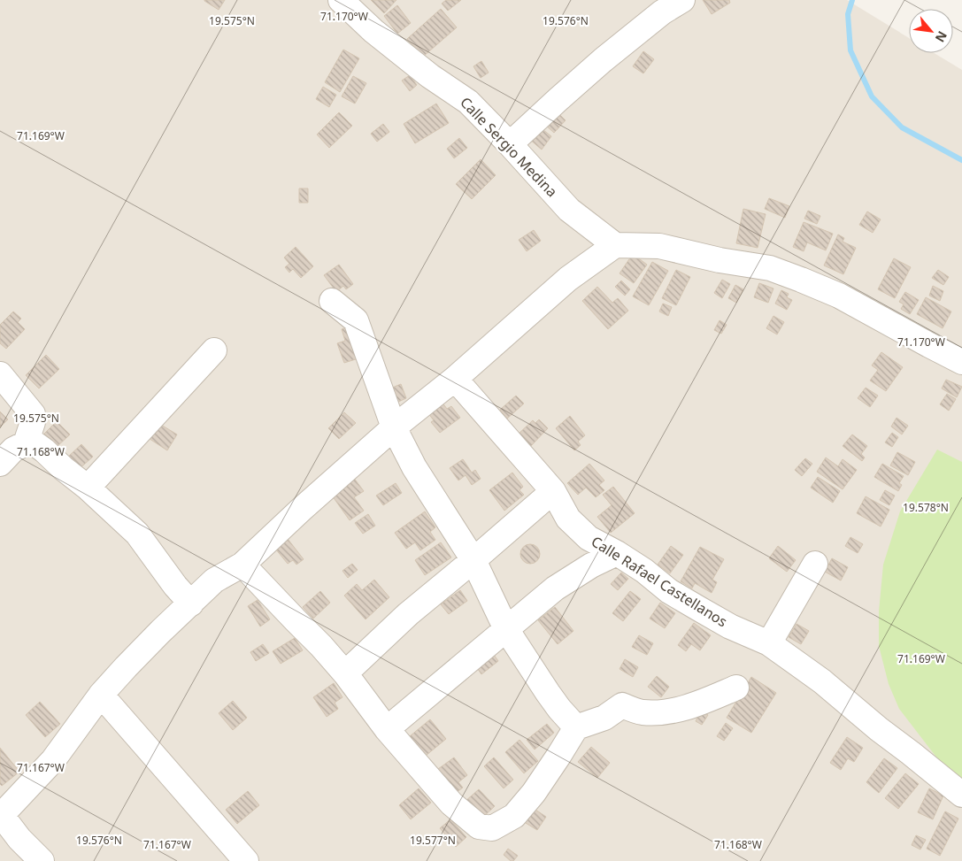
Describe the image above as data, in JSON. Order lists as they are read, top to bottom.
{
  "streets": {
    "street": ["Calle Sergio Medina", "Calle Rafael Castellanos"]
  },
  "north": "bottom right",
  "coordinates": [
    "71.170°W",
    "19.575°N",
    "19.576°N",
    "71.169°W",
    "71.168°W",
    "19.578°N",
    "71.167°W",
    "19.577°N"
  ]
}
